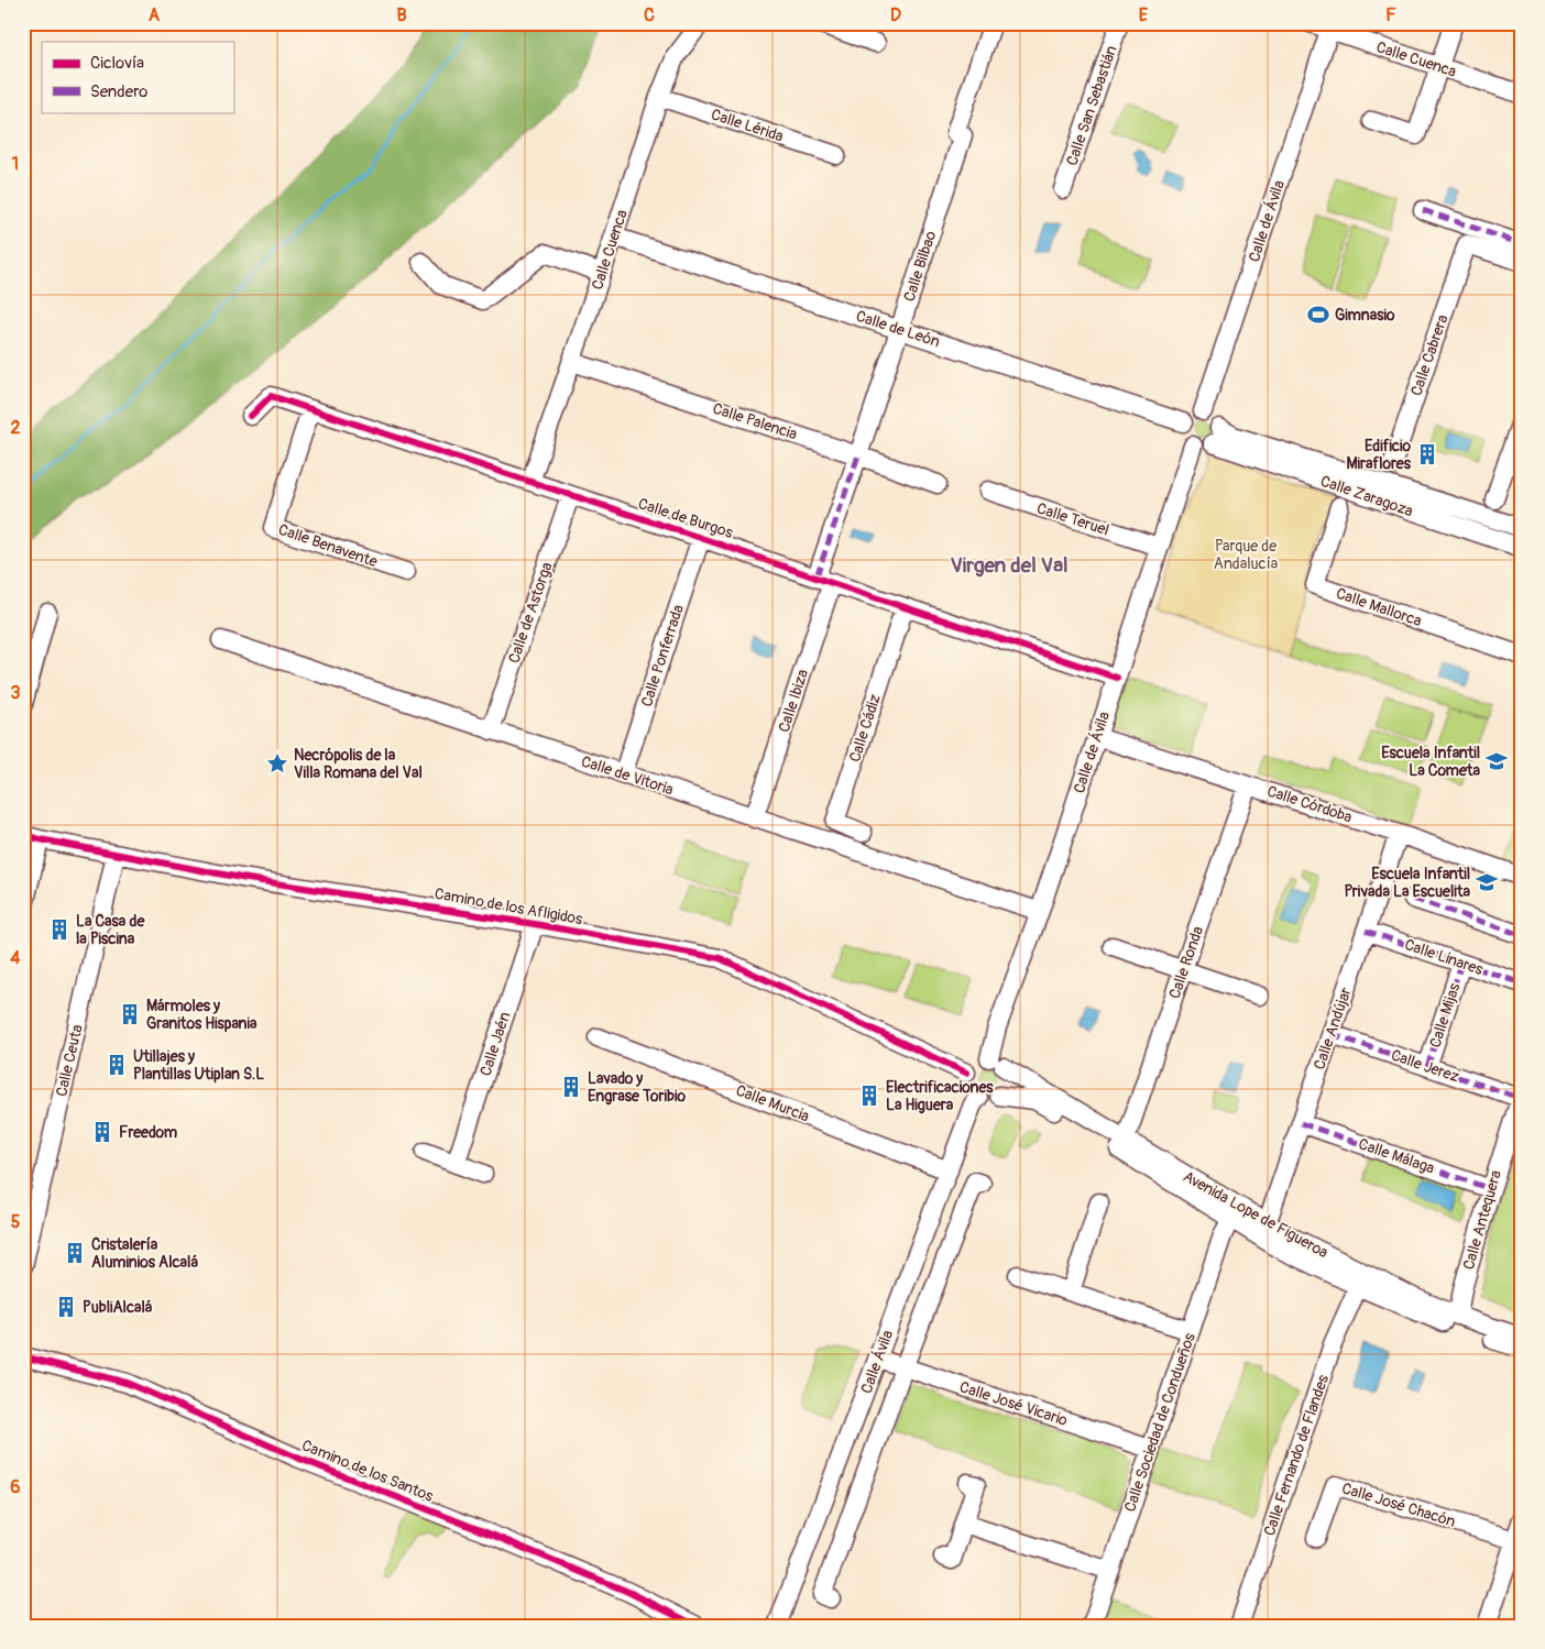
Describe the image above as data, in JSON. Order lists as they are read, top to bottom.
{
  "streets": {
    "street": [
      "Calle Cuenca",
      "Calle San Sebastián",
      "Calle Lérida",
      "Calle de Ávila",
      "Calle Bilbao",
      "Calle de León",
      "Calle Cabrera",
      "Calle Palencia",
      "Calle Zaragoza",
      "Calle de Burgos",
      "Calle Teruel",
      "Calle Benavente",
      "Calle Mallorca",
      "Calle de Astorga",
      "Calle Ponferrada",
      "Calle Ibiza",
      "Calle Cádiz",
      "Calle de Vitoria",
      "Calle Córdoba",
      "Camino de los Afligidos",
      "Calle Linares",
      "Calle Ronda",
      "Calle Mijas",
      "Calle Andújar",
      "Calle Jaén",
      "Calle Ceuta",
      "Calle Jerez",
      "Calle Murcia",
      "Calle Málaga",
      "Avenida Lope de Figueroa",
      "Calle Antequera",
      "Calle Ávila",
      "Calle José Vicario",
      "Calle Sociedad de Condueños",
      "Calle Fernando de Flandes",
      "Camino de los Santos",
      "Calle José Chacón"
    ]
  },
  "crossings": [
    ["Calle Cuenca", "Calle Lérida"],
    ["Calle Cuenca", "Calle de Ávila"],
    ["Calle Cuenca", "Calle de León"],
    ["Calle Cuenca", "Calle Palencia"],
    ["Calle Cuenca", "Calle de Burgos"],
    ["Calle de Ávila", "Calle de León"],
    ["Calle de Ávila", "Calle Zaragoza"],
    ["Calle de Ávila", "Calle de Burgos"],
    ["Calle de Ávila", "Calle Teruel"],
    ["Calle de Ávila", "Calle de Vitoria"],
    ["Calle de Ávila", "Calle Córdoba"],
    ["Calle de Ávila", "Camino de los Afligidos"],
    ["Calle de Ávila", "Avenida Lope de Figueroa"],
    ["Calle de Ávila", "Calle Ávila"],
    ["Calle Bilbao", "Calle de León"],
    ["Calle Bilbao", "Calle Palencia"],
    ["Calle Bilbao", "Calle de Burgos"],
    ["Calle Bilbao", "Calle Ibiza"],
    ["Calle de León", "Calle Zaragoza"],
    ["Calle de Burgos", "Calle Benavente"],
    ["Calle de Burgos", "Calle de Astorga"],
    ["Calle de Burgos", "Calle Ponferrada"],
    ["Calle de Burgos", "Calle Ibiza"],
    ["Calle de Burgos", "Calle Cádiz"],
    ["Calle de Astorga", "Calle de Vitoria"],
    ["Calle Ponferrada", "Calle de Vitoria"],
    ["Calle Ibiza", "Calle de Vitoria"],
    ["Calle Córdoba", "Calle Ronda"],
    ["Calle Córdoba", "Calle Andújar"],
    ["Camino de los Afligidos", "Calle Jaén"],
    ["Camino de los Afligidos", "Calle Ceuta"],
    ["Camino de los Afligidos", "Avenida Lope de Figueroa"],
    ["Camino de los Afligidos", "Calle Ávila"],
    ["Calle Linares", "Calle Mijas"],
    ["Calle Linares", "Calle Andújar"],
    ["Calle Ronda", "Avenida Lope de Figueroa"],
    ["Calle Mijas", "Calle Jerez"],
    ["Calle Andújar", "Calle Jerez"],
    ["Calle Andújar", "Calle Málaga"],
    ["Calle Andújar", "Avenida Lope de Figueroa"],
    ["Calle Jerez", "Calle Antequera"],
    ["Calle Murcia", "Calle Ávila"],
    ["Calle Málaga", "Calle Antequera"],
    ["Avenida Lope de Figueroa", "Calle Antequera"],
    ["Avenida Lope de Figueroa", "Calle Ávila"],
    ["Avenida Lope de Figueroa", "Calle Sociedad de Condueños"],
    ["Avenida Lope de Figueroa", "Calle Fernando de Flandes"],
    ["Calle Ávila", "Calle José Vicario"],
    ["Calle José Vicario", "Calle Sociedad de Condueños"]
  ],
  "districts": ["Virgen del Val"],
  "parks": ["Parque de Andalucía"],
  "places": {
    "sports": ["Gimnasio"],
    "building": [
      "Edificio Miraflores",
      "La Casa de la Piscina",
      "Mármoles y Granitos Hispania",
      "Utillajes y Plantillas Utiplan S.L",
      "Lavado y Engrase Toribio",
      "Electrificaciones La Higuera",
      "Freedom",
      "Cristalería Aluminios Alcalá",
      "PubliAlcalá"
    ],
    "school or university": ["Escuela Infantil La Cometa", "Escuela Infantil Privada La Escuelita"],
    "place": ["Necrópolis de la Villa Romana del Val"]
  },
  "legend": ["Ciclovía", "Sendero"],
  "grid": {
    "columns": [
      "A",
      "B",
      "C",
      "D",
      "E",
      "F"
    ],
    "rows": [
      "1",
      "2",
      "3",
      "4",
      "5",
      "6"
    ]
  }
}
